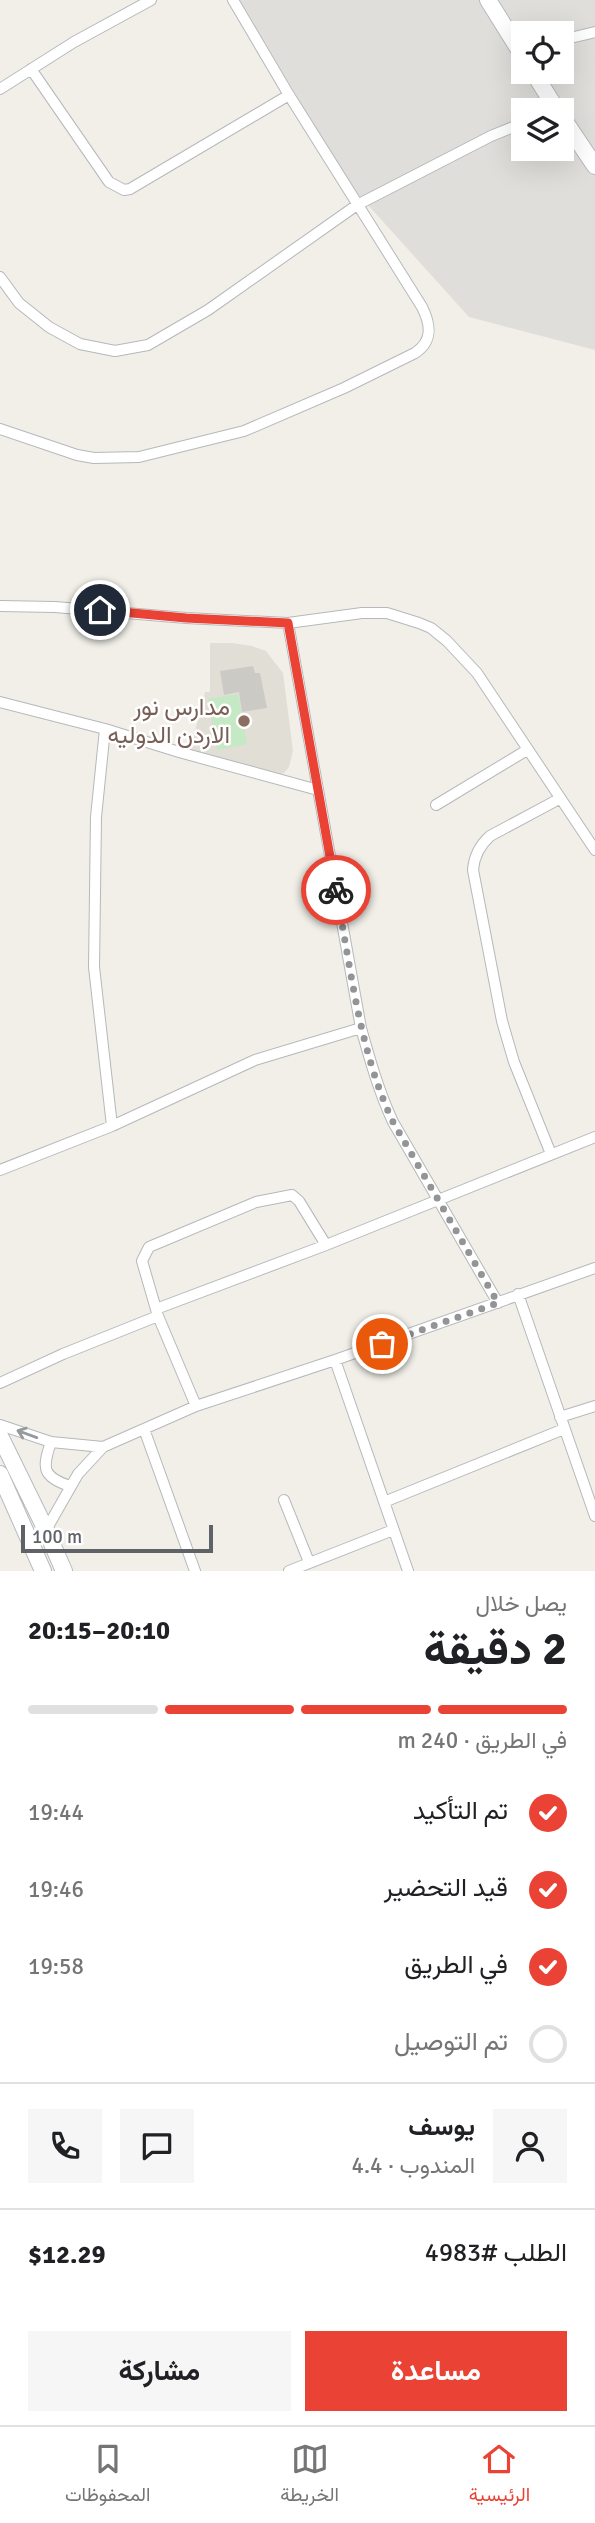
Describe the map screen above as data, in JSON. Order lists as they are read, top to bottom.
{
  "places": ["مدارس نور الاردن الدوليه"],
  "scale_bar": "100 m",
  "page": {
    "scale": "100 m",
    "heading": ["2 دقيقة", "يصل خلال", "20:10–20:15"],
    "panel": [
      "يوسف",
      "المندوب · 4.4",
      "الطلب #4983",
      "$12.29"
    ],
    "bar": "في الطريق · 240 m",
    "list": [
      ["تم التأكيد", "19:44"],
      ["قيد التحضير", "19:46"],
      ["في الطريق", "19:58"],
      "تم التوصيل"
    ],
    "buttons": ["مساعدة", "مشاركة"],
    "tabs": ["الرئيسية", "الخريطة", "المحفوظات"]
  }
}
